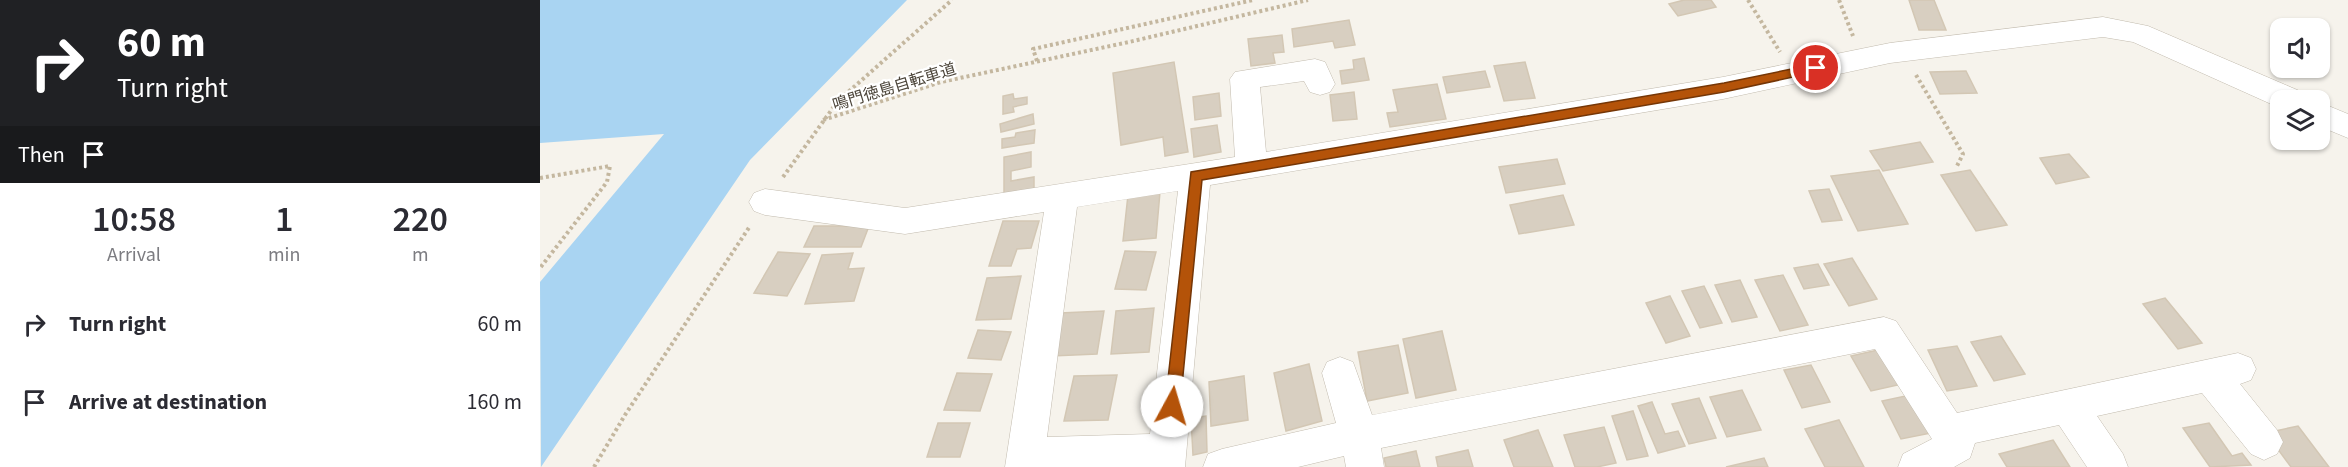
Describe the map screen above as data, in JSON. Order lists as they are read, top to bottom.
{
  "streets": {
    "path": ["鳴門徳島自転車道"]
  },
  "page": {
    "turn": ["60 m", "Turn right"],
    "then": "Then",
    "eta": [
      "10:58",
      "Arrival",
      "1",
      "min",
      "220",
      "m"
    ],
    "list": [
      {
        "name": "Turn right",
        "value": "60 m"
      },
      {
        "name": "Arrive at destination",
        "value": "160 m"
      }
    ]
  }
}
